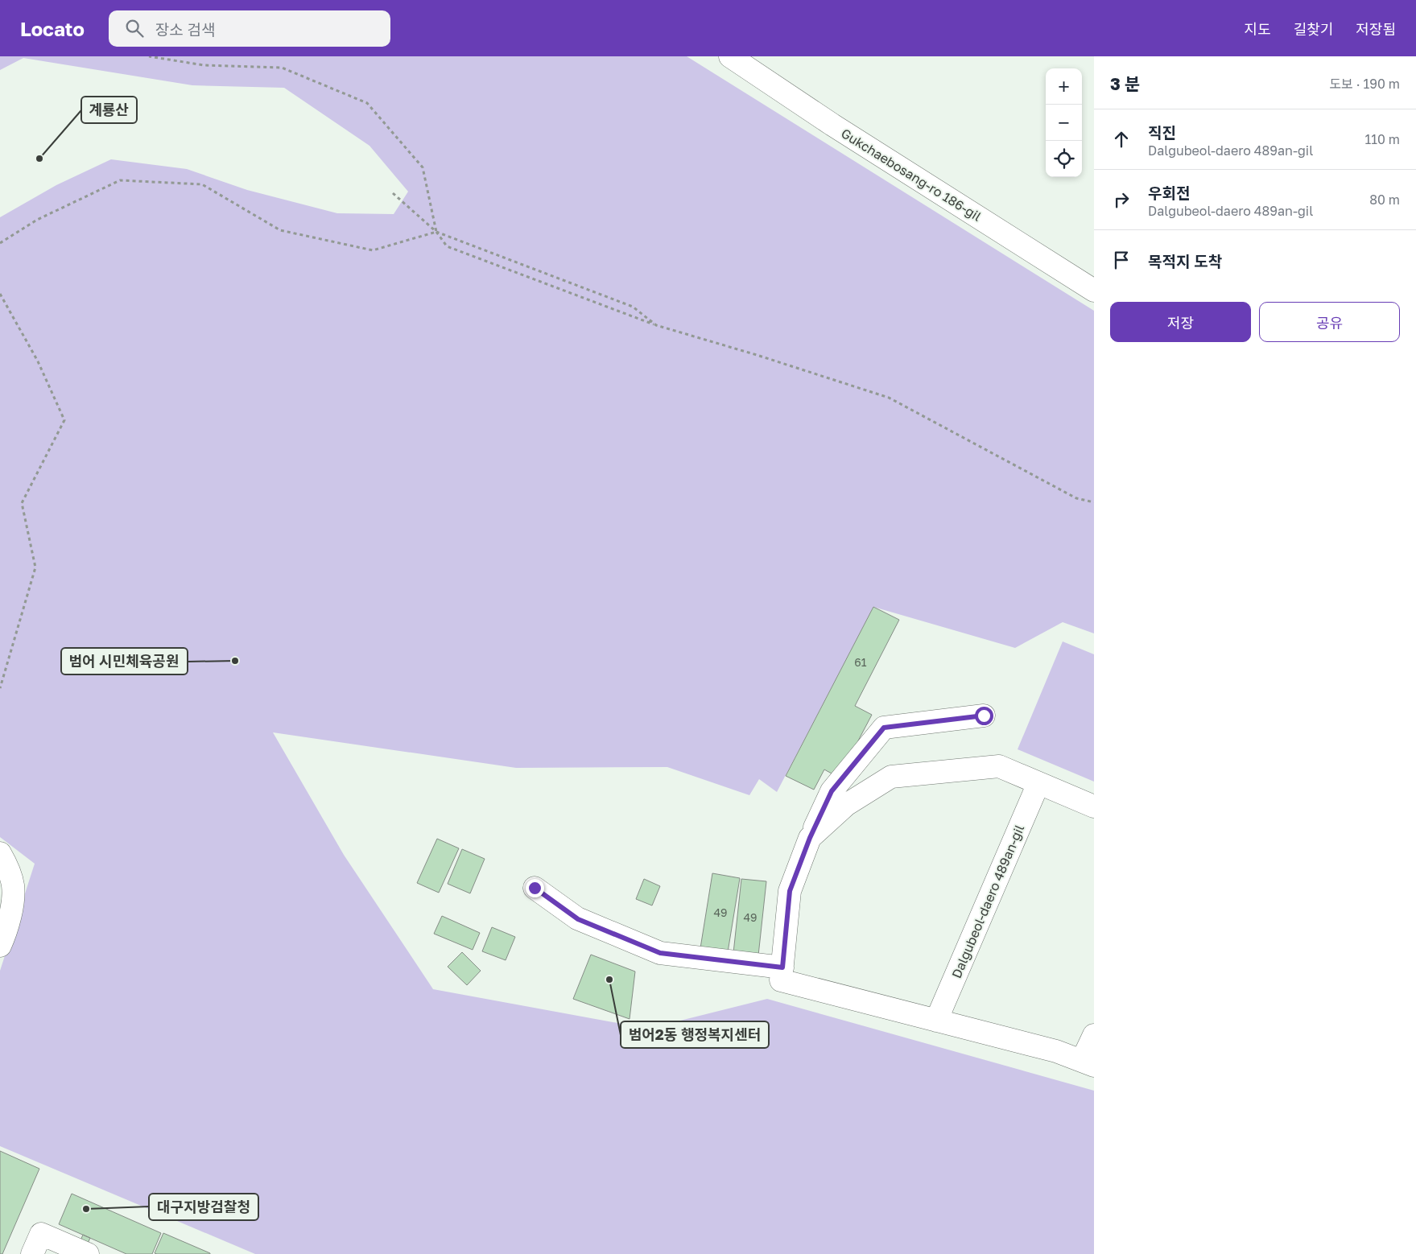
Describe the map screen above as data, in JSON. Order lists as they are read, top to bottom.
{
  "streets": {
    "street": ["Gukchaebosang-ro 186-gil", "Dalgubeol-daero 489an-gil"]
  },
  "places": [
    "계룡산",
    "범어 시민체육공원",
    "범어2동 행정복지센터",
    "대구지방검찰청"
  ],
  "house_numbers": ["61", "49", "49"],
  "page": {
    "header": "Locato",
    "search": "장소 검색",
    "nav": ["지도", "길찾기", "저장됨"],
    "heading": ["3 분", "도보 · 190 m"],
    "map_buttons": ["+", "−"],
    "list": [
      ["직진", "Dalgubeol-daero 489an-gil", "110 m"],
      ["우회전", "Dalgubeol-daero 489an-gil", "80 m"],
      "목적지 도착"
    ],
    "buttons": ["저장", "공유"]
  }
}
